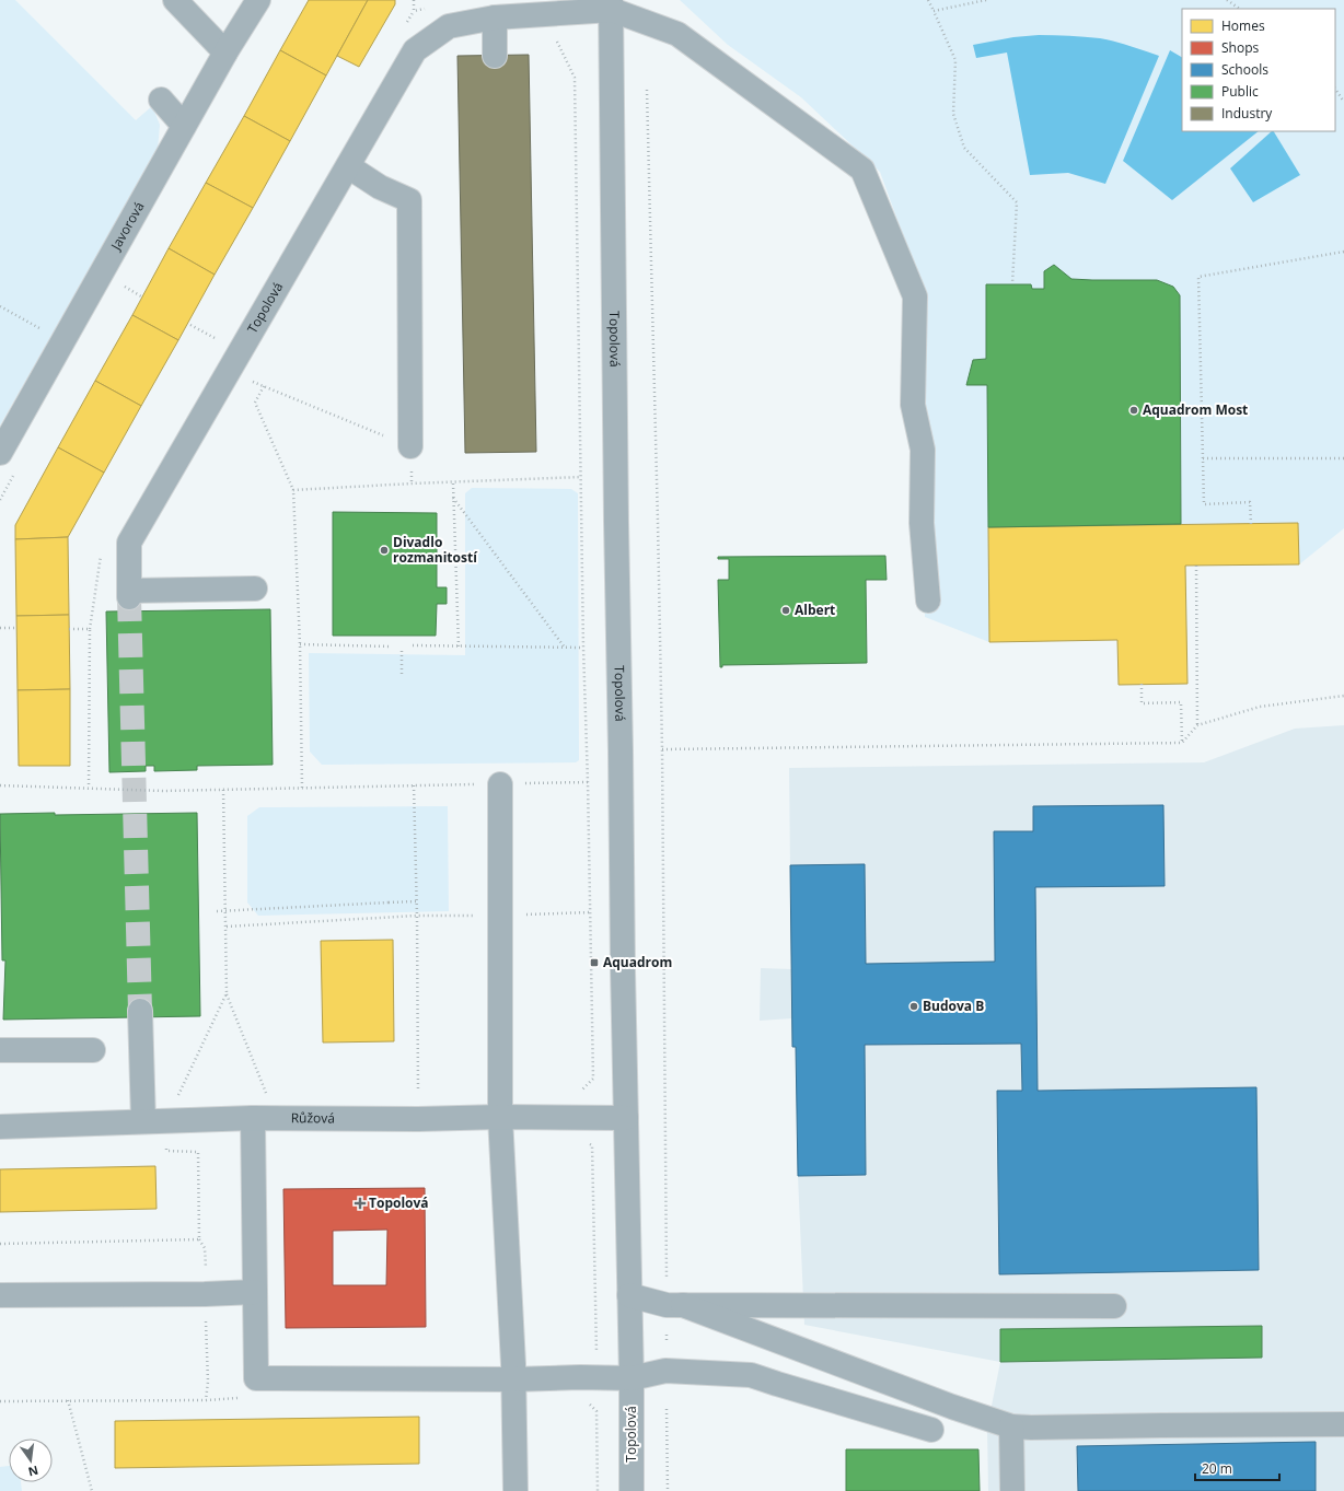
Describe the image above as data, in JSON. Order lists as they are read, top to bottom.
{
  "streets": {
    "street": ["Javorová", "Topolová", "Růžová"]
  },
  "crossings": [
    ["Topolová", "Růžová"]
  ],
  "places": {
    "other": [
      "Aquadrom Most",
      "Divadlo rozmanitostí",
      "Albert",
      "Budova B"
    ],
    "transit": ["Aquadrom"],
    "health": ["Topolová"]
  },
  "legend": [
    "Homes",
    "Shops",
    "Schools",
    "Public",
    "Industry"
  ],
  "scale_bar": "20 m",
  "north": "bottom"
}
